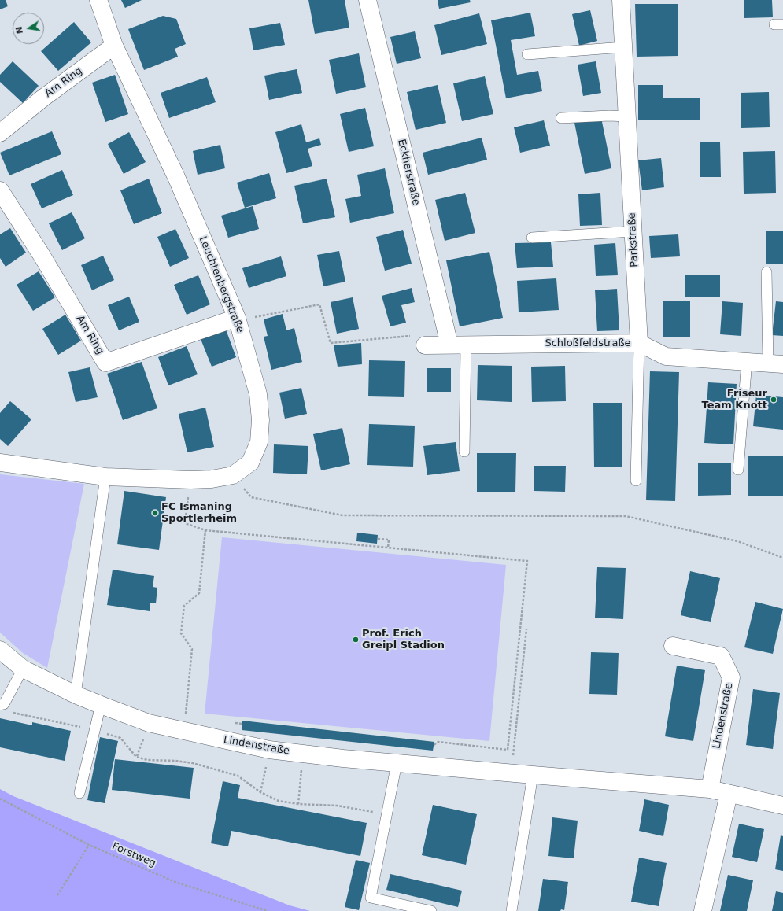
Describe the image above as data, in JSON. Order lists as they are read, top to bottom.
{
  "streets": {
    "street": [
      "Am Ring",
      "Eckherstraße",
      "Parkstraße",
      "Leuchtenbergstraße",
      "Schloßfeldstraße",
      "Lindenstraße"
    ],
    "path": ["Forstweg"]
  },
  "crossings": [
    ["Am Ring", "Leuchtenbergstraße"],
    ["Eckherstraße", "Schloßfeldstraße"],
    ["Parkstraße", "Schloßfeldstraße"]
  ],
  "places": ["Friseur Team Knott", "FC Ismaning Sportlerheim", "Prof. Erich Greipl Stadion"],
  "north": "left"
}
